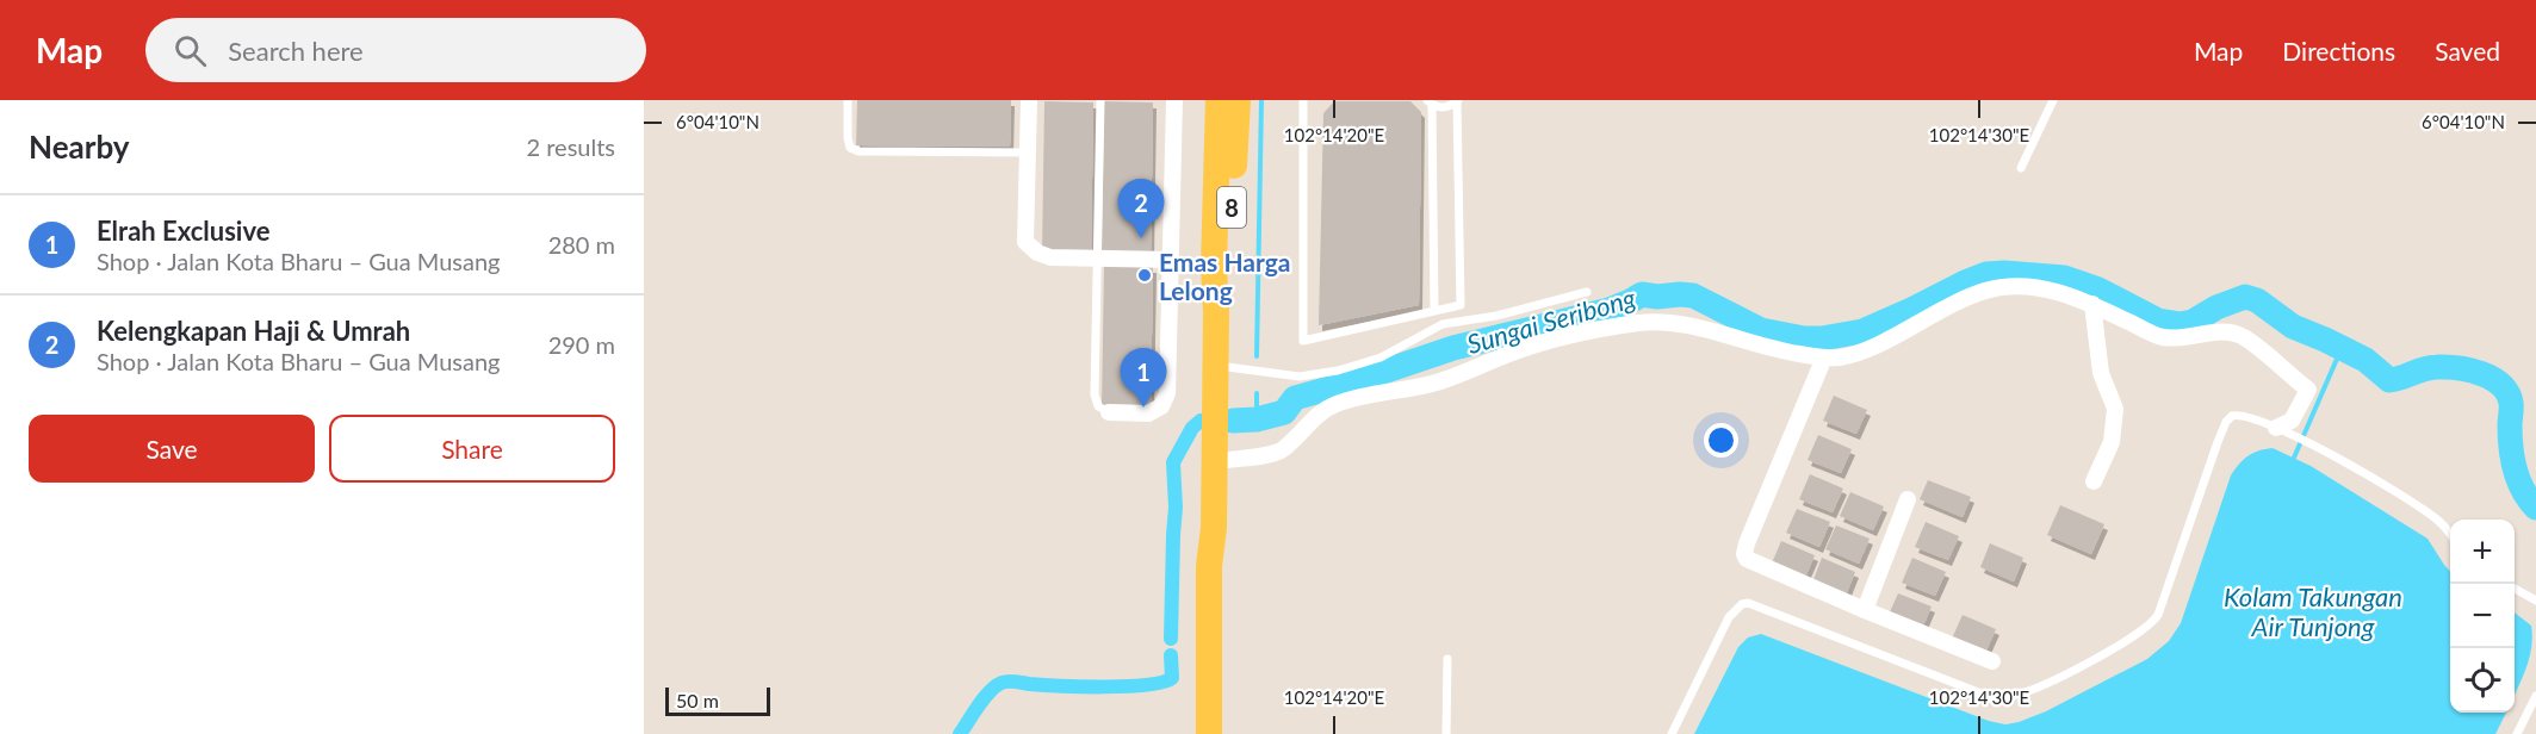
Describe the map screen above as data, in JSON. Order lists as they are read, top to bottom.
{
  "streets": {
    "main road": ["8"]
  },
  "water": ["Sungai Seribong", "Kolam Takungan Air Tunjong"],
  "places": ["Emas Harga Lelong"],
  "scale_bar": "50 m",
  "page": {
    "header": "Map",
    "search": "Search here",
    "nav": ["Map", "Directions", "Saved"],
    "heading": ["Nearby", "2 results"],
    "pins": ["2", "1"],
    "list": [
      {
        "mark": "1",
        "name": "Elrah Exclusive",
        "note": "Shop · Jalan Kota Bharu – Gua Musang",
        "value": "280 m"
      },
      {
        "mark": "2",
        "name": "Kelengkapan Haji & Umrah",
        "note": "Shop · Jalan Kota Bharu – Gua Musang",
        "value": "290 m"
      }
    ],
    "buttons": ["Save", "Share"],
    "map_buttons": ["+", "−"],
    "scale": "50 m"
  },
  "coordinates": ["6°04'10\"N", "102°14'20\"E", "102°14'30\"E"]
}
